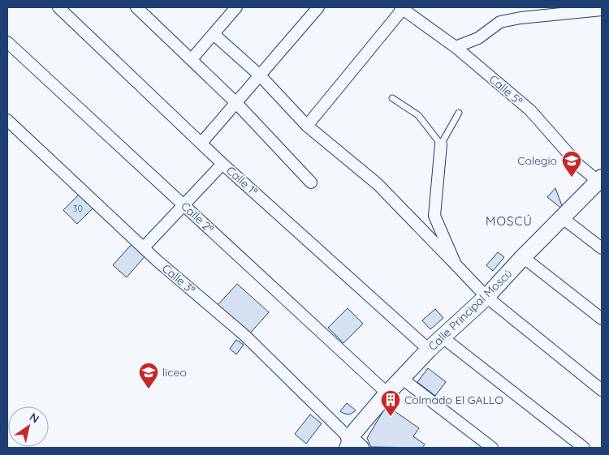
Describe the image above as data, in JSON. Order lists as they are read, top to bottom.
{
  "streets": {
    "street": [
      "Calle 5ª",
      "Calle 1ª",
      "Calle 2ª",
      "Calle 3ª",
      "Calle Principal Moscú"
    ]
  },
  "crossings": [
    ["Calle 5ª", "Calle Principal Moscú"],
    ["Calle 1ª", "Calle Principal Moscú"],
    ["Calle 2ª", "Calle Principal Moscú"],
    ["Calle 3ª", "Calle Principal Moscú"]
  ],
  "districts": ["MOSCÚ"],
  "places": {
    "school or university": ["Colegio", "liceo"],
    "building": ["Colmado El GALLO"]
  },
  "house_numbers": ["30"],
  "north": "top right"
}
